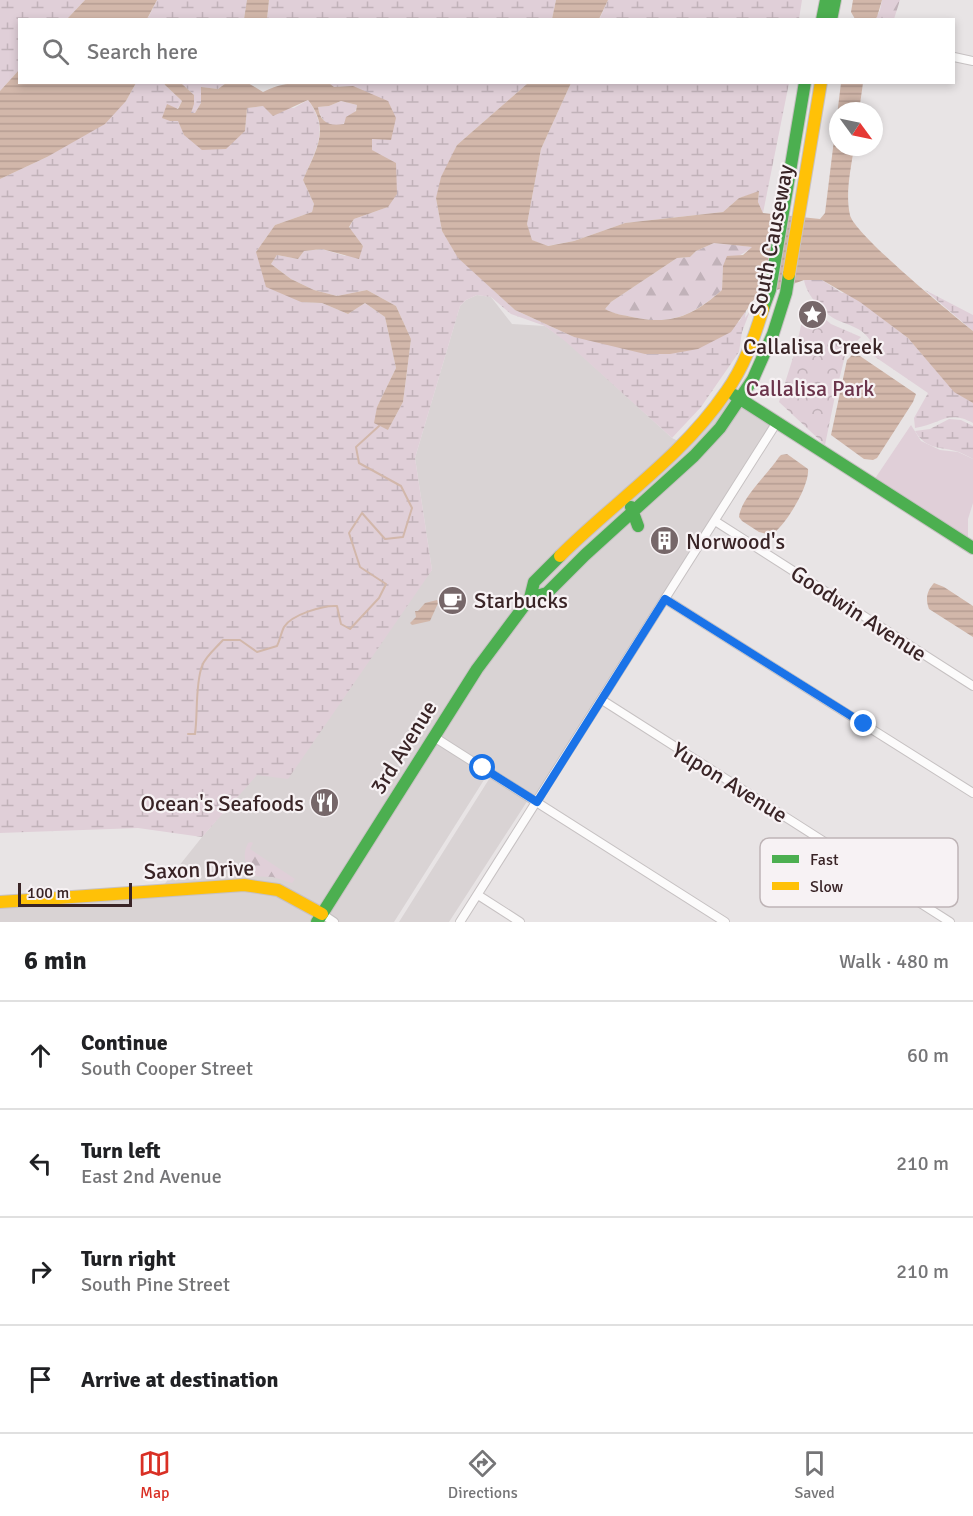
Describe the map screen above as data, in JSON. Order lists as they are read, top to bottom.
{
  "streets": {
    "main road": ["South Causeway", "3rd Avenue", "Saxon Drive"],
    "street": ["Goodwin Avenue", "Yupon Avenue"]
  },
  "crossings": [
    ["South Causeway", "3rd Avenue"],
    ["3rd Avenue", "Saxon Drive"]
  ],
  "parks": ["Callalisa Park"],
  "places": {
    "place": ["Callalisa Creek"],
    "building": ["Norwood's"],
    "cafe": ["Starbucks"],
    "restaurant": ["Ocean's Seafoods"]
  },
  "legend": ["Fast", "Slow"],
  "scale_bar": "100 m",
  "north": "bottom right",
  "page": {
    "search": "Search here",
    "scale": "100 m",
    "heading": ["6 min", "Walk · 480 m"],
    "list": [
      ["Continue", "South Cooper Street", "60 m"],
      ["Turn left", "East 2nd Avenue", "210 m"],
      ["Turn right", "South Pine Street", "210 m"],
      "Arrive at destination"
    ],
    "nav": ["Map", "Directions", "Saved"]
  }
}
